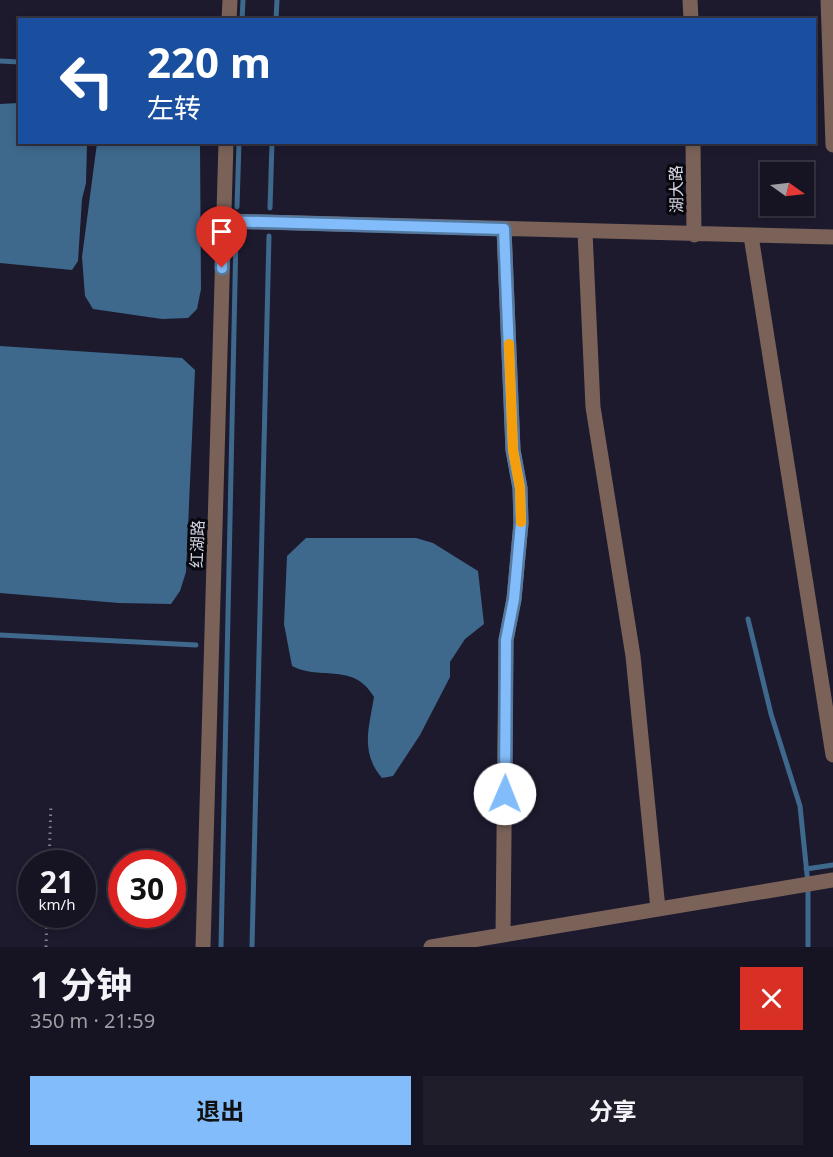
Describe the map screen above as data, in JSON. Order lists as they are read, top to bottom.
{
  "streets": {
    "street": ["湖大路", "红湖路"]
  },
  "north": "right",
  "page": {
    "turn": ["220 m", "左转"],
    "speed": "21 km/h",
    "limit": "30",
    "heading": ["1 分钟", "350 m · 21:59"],
    "buttons": ["退出", "分享"]
  }
}
